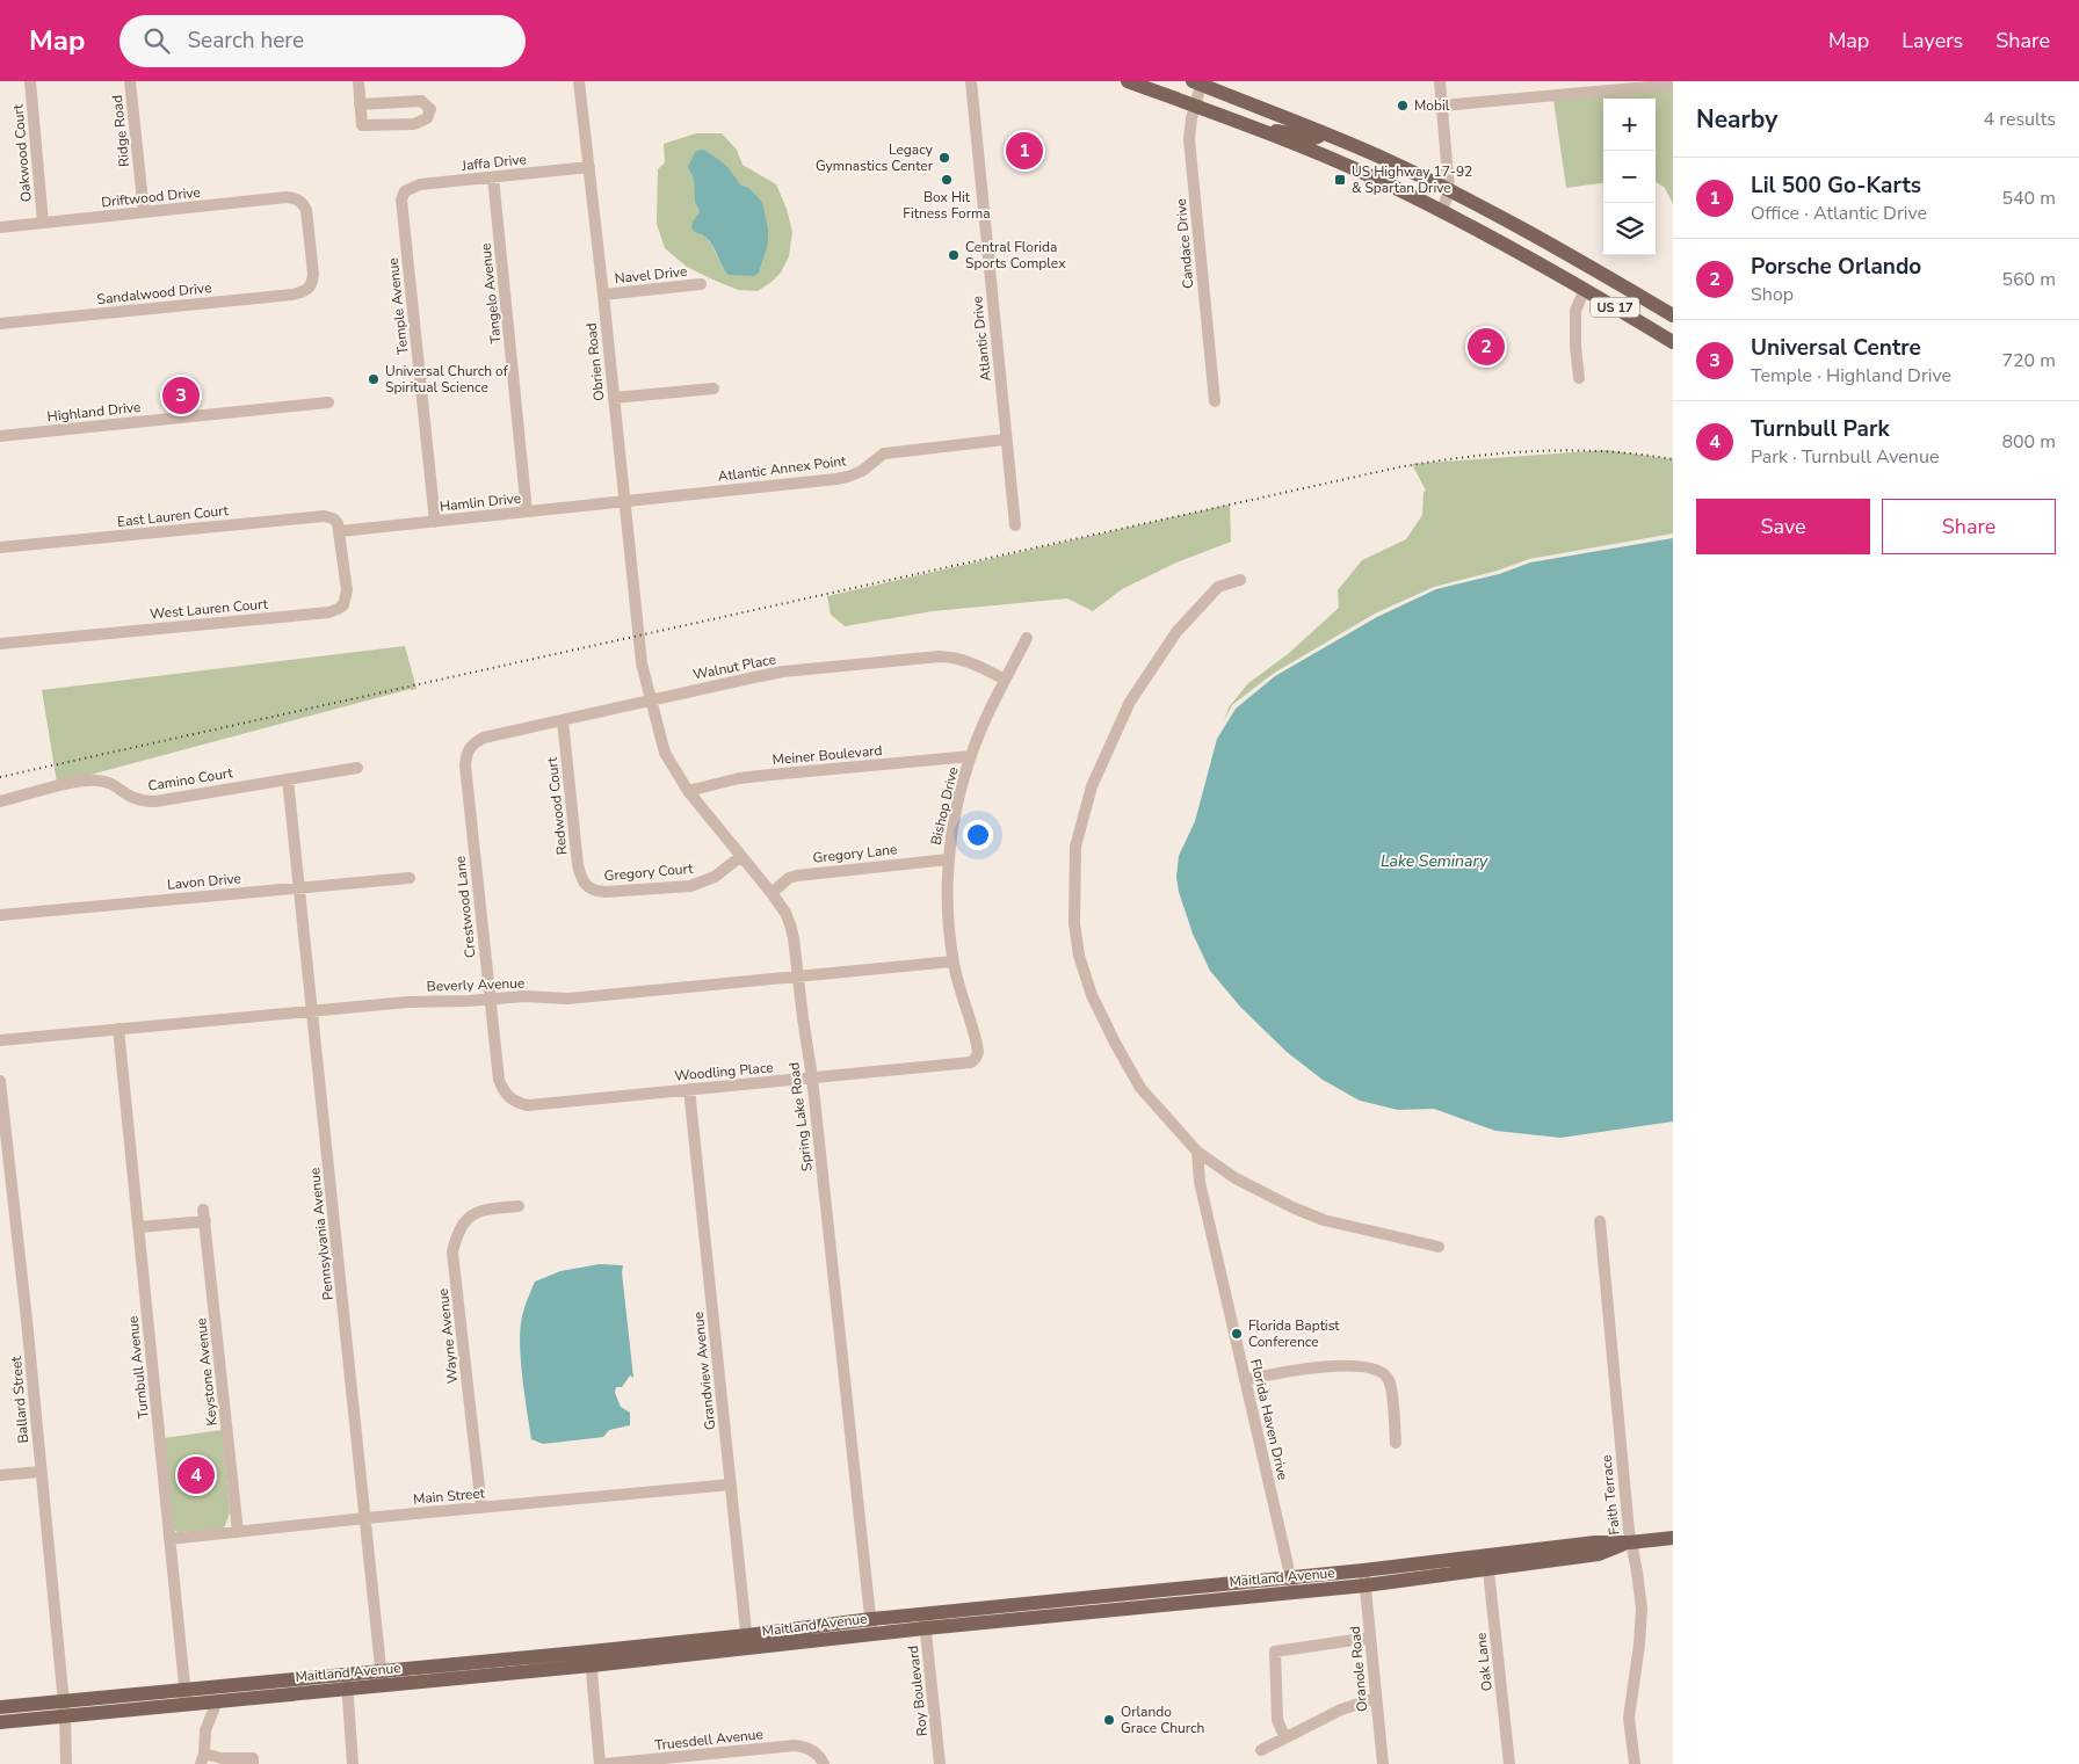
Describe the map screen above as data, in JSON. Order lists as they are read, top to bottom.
{
  "streets": {
    "main road": ["US 17", "Maitland Avenue"],
    "street": [
      "Ridge Road",
      "Oakwood Court",
      "Jaffa Drive",
      "Driftwood Drive",
      "Candace Drive",
      "Navel Drive",
      "Sandalwood Drive",
      "Tangelo Avenue",
      "Temple Avenue",
      "Atlantic Drive",
      "Obrien Road",
      "Highland Drive",
      "Atlantic Annex Point",
      "Hamlin Drive",
      "East Lauren Court",
      "West Lauren Court",
      "Walnut Place",
      "Meiner Boulevard",
      "Camino Court",
      "Redwood Court",
      "Bishop Drive",
      "Gregory Lane",
      "Gregory Court",
      "Lavon Drive",
      "Crestwood Lane",
      "Beverly Avenue",
      "Woodling Place",
      "Spring Lake Road",
      "Pennsylvania Avenue",
      "Wayne Avenue",
      "Turnbull Avenue",
      "Grandview Avenue",
      "Keystone Avenue",
      "Ballard Street",
      "Florida Haven Drive",
      "Faith Terrace",
      "Main Street",
      "Oak Lane",
      "Oranole Road",
      "Roy Boulevard",
      "Truesdell Avenue"
    ]
  },
  "crossings": [
    ["Ridge Road", "Driftwood Drive"],
    ["Oakwood Court", "Driftwood Drive"],
    ["Jaffa Drive", "Tangelo Avenue"],
    ["Jaffa Drive", "Temple Avenue"],
    ["Jaffa Drive", "Obrien Road"],
    ["Driftwood Drive", "Sandalwood Drive"],
    ["Candace Drive", "US 17"],
    ["Navel Drive", "Obrien Road"],
    ["Tangelo Avenue", "Hamlin Drive"],
    ["Temple Avenue", "Hamlin Drive"],
    ["Atlantic Drive", "Atlantic Annex Point"],
    ["Obrien Road", "Atlantic Annex Point"],
    ["Obrien Road", "Hamlin Drive"],
    ["Obrien Road", "Spring Lake Road"],
    ["Atlantic Annex Point", "Hamlin Drive"],
    ["Hamlin Drive", "East Lauren Court"],
    ["Hamlin Drive", "West Lauren Court"],
    ["East Lauren Court", "West Lauren Court"],
    ["Walnut Place", "Redwood Court"],
    ["Walnut Place", "Bishop Drive"],
    ["Walnut Place", "Crestwood Lane"],
    ["Walnut Place", "Spring Lake Road"],
    ["Meiner Boulevard", "Bishop Drive"],
    ["Meiner Boulevard", "Spring Lake Road"],
    ["Camino Court", "Pennsylvania Avenue"],
    ["Redwood Court", "Gregory Court"],
    ["Bishop Drive", "Gregory Lane"],
    ["Bishop Drive", "Beverly Avenue"],
    ["Bishop Drive", "Woodling Place"],
    ["Gregory Lane", "Spring Lake Road"],
    ["Gregory Court", "Spring Lake Road"],
    ["Lavon Drive", "Pennsylvania Avenue"],
    ["Crestwood Lane", "Beverly Avenue"],
    ["Crestwood Lane", "Woodling Place"],
    ["Beverly Avenue", "Spring Lake Road"],
    ["Beverly Avenue", "Pennsylvania Avenue"],
    ["Beverly Avenue", "Turnbull Avenue"],
    ["Woodling Place", "Spring Lake Road"],
    ["Woodling Place", "Grandview Avenue"],
    ["Spring Lake Road", "Maitland Avenue"],
    ["Pennsylvania Avenue", "Main Street"],
    ["Pennsylvania Avenue", "Maitland Avenue"],
    ["Wayne Avenue", "Main Street"],
    ["Turnbull Avenue", "Keystone Avenue"],
    ["Turnbull Avenue", "Main Street"],
    ["Turnbull Avenue", "Maitland Avenue"],
    ["Grandview Avenue", "Main Street"],
    ["Grandview Avenue", "Maitland Avenue"],
    ["Keystone Avenue", "Main Street"],
    ["Ballard Street", "Maitland Avenue"],
    ["Florida Haven Drive", "Maitland Avenue"],
    ["Faith Terrace", "Maitland Avenue"],
    ["Maitland Avenue", "Oak Lane"],
    ["Maitland Avenue", "Oranole Road"],
    ["Maitland Avenue", "Roy Boulevard"]
  ],
  "water": ["Lake Seminary"],
  "places": {
    "other": [
      "Mobil",
      "Legacy Gymnastics Center",
      "Box Hit Fitness Forma",
      "Central Florida Sports Complex",
      "Universal Church of Spiritual Science",
      "Florida Baptist Conference",
      "Orlando Grace Church"
    ],
    "transit": ["US Highway 17-92 & Spartan Drive"]
  },
  "page": {
    "header": "Map",
    "search": "Search here",
    "nav": ["Map", "Layers", "Share"],
    "heading": ["Nearby", "4 results"],
    "map_buttons": ["+", "−"],
    "pins": [
      "1",
      "2",
      "3",
      "4"
    ],
    "list": [
      {
        "mark": "1",
        "name": "Lil 500 Go-Karts",
        "note": "Office · Atlantic Drive",
        "value": "540 m"
      },
      {
        "mark": "2",
        "name": "Porsche Orlando",
        "note": "Shop",
        "value": "560 m"
      },
      {
        "mark": "3",
        "name": "Universal Centre",
        "note": "Temple · Highland Drive",
        "value": "720 m"
      },
      {
        "mark": "4",
        "name": "Turnbull Park",
        "note": "Park · Turnbull Avenue",
        "value": "800 m"
      }
    ],
    "buttons": ["Save", "Share"]
  }
}
